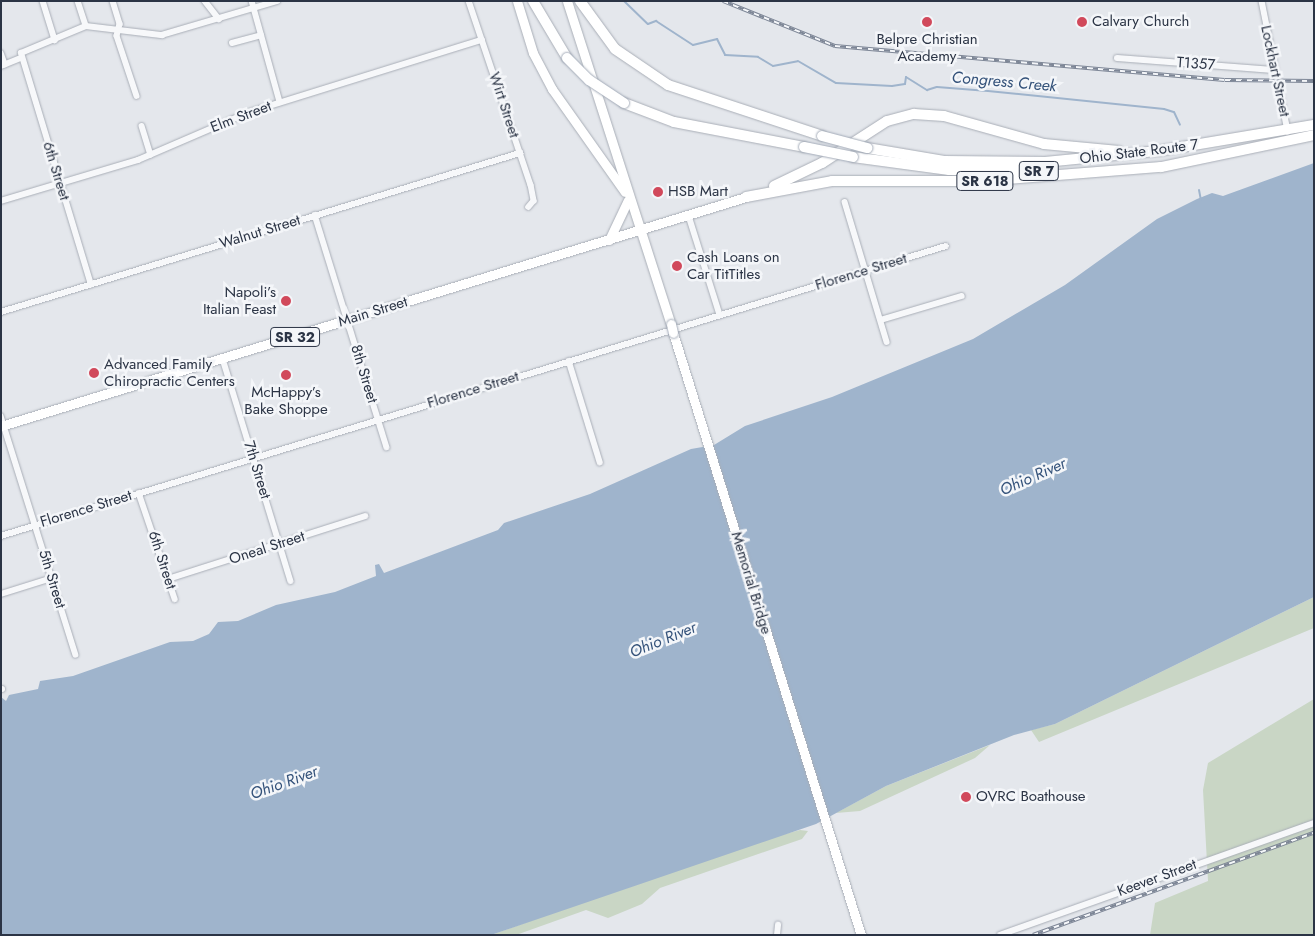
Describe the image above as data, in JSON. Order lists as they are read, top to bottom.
{
  "streets": {
    "highway": ["Ohio State Route 7", "SR 7", "SR 618"],
    "main road": ["Main Street", "SR 32", "Memorial Bridge"],
    "street": [
      "T1357",
      "Lockhart Street",
      "Wirt Street",
      "Elm Street",
      "6th Street",
      "Walnut Street",
      "Florence Street",
      "8th Street",
      "7th Street",
      "Oneal Street",
      "5th Street",
      "Keever Street"
    ]
  },
  "crossings": [
    ["T1357", "Lockhart Street"],
    ["Lockhart Street", "Ohio State Route 7"],
    ["Wirt Street", "Elm Street"],
    ["Wirt Street", "Walnut Street"],
    ["Elm Street", "6th Street"],
    ["Ohio State Route 7", "SR 7"],
    ["Ohio State Route 7", "SR 618"],
    ["6th Street", "Walnut Street"],
    ["6th Street", "Florence Street"],
    ["6th Street", "Oneal Street"],
    ["SR 7", "SR 618"],
    ["SR 618", "Main Street"],
    ["Walnut Street", "8th Street"],
    ["Florence Street", "8th Street"],
    ["Florence Street", "7th Street"],
    ["Florence Street", "5th Street"],
    ["Main Street", "8th Street"],
    ["Main Street", "7th Street"],
    ["Main Street", "5th Street"],
    ["Main Street", "Memorial Bridge"],
    ["7th Street", "Oneal Street"]
  ],
  "water": ["Congress Creek", "Ohio River"],
  "places": [
    "Belpre Christian Academy",
    "Calvary Church",
    "HSB Mart",
    "Cash Loans on Car TitTitles",
    "Napoli’s Italian Feast",
    "Advanced Family Chiropractic Centers",
    "McHappy’s Bake Shoppe",
    "OVRC Boathouse"
  ]
}
